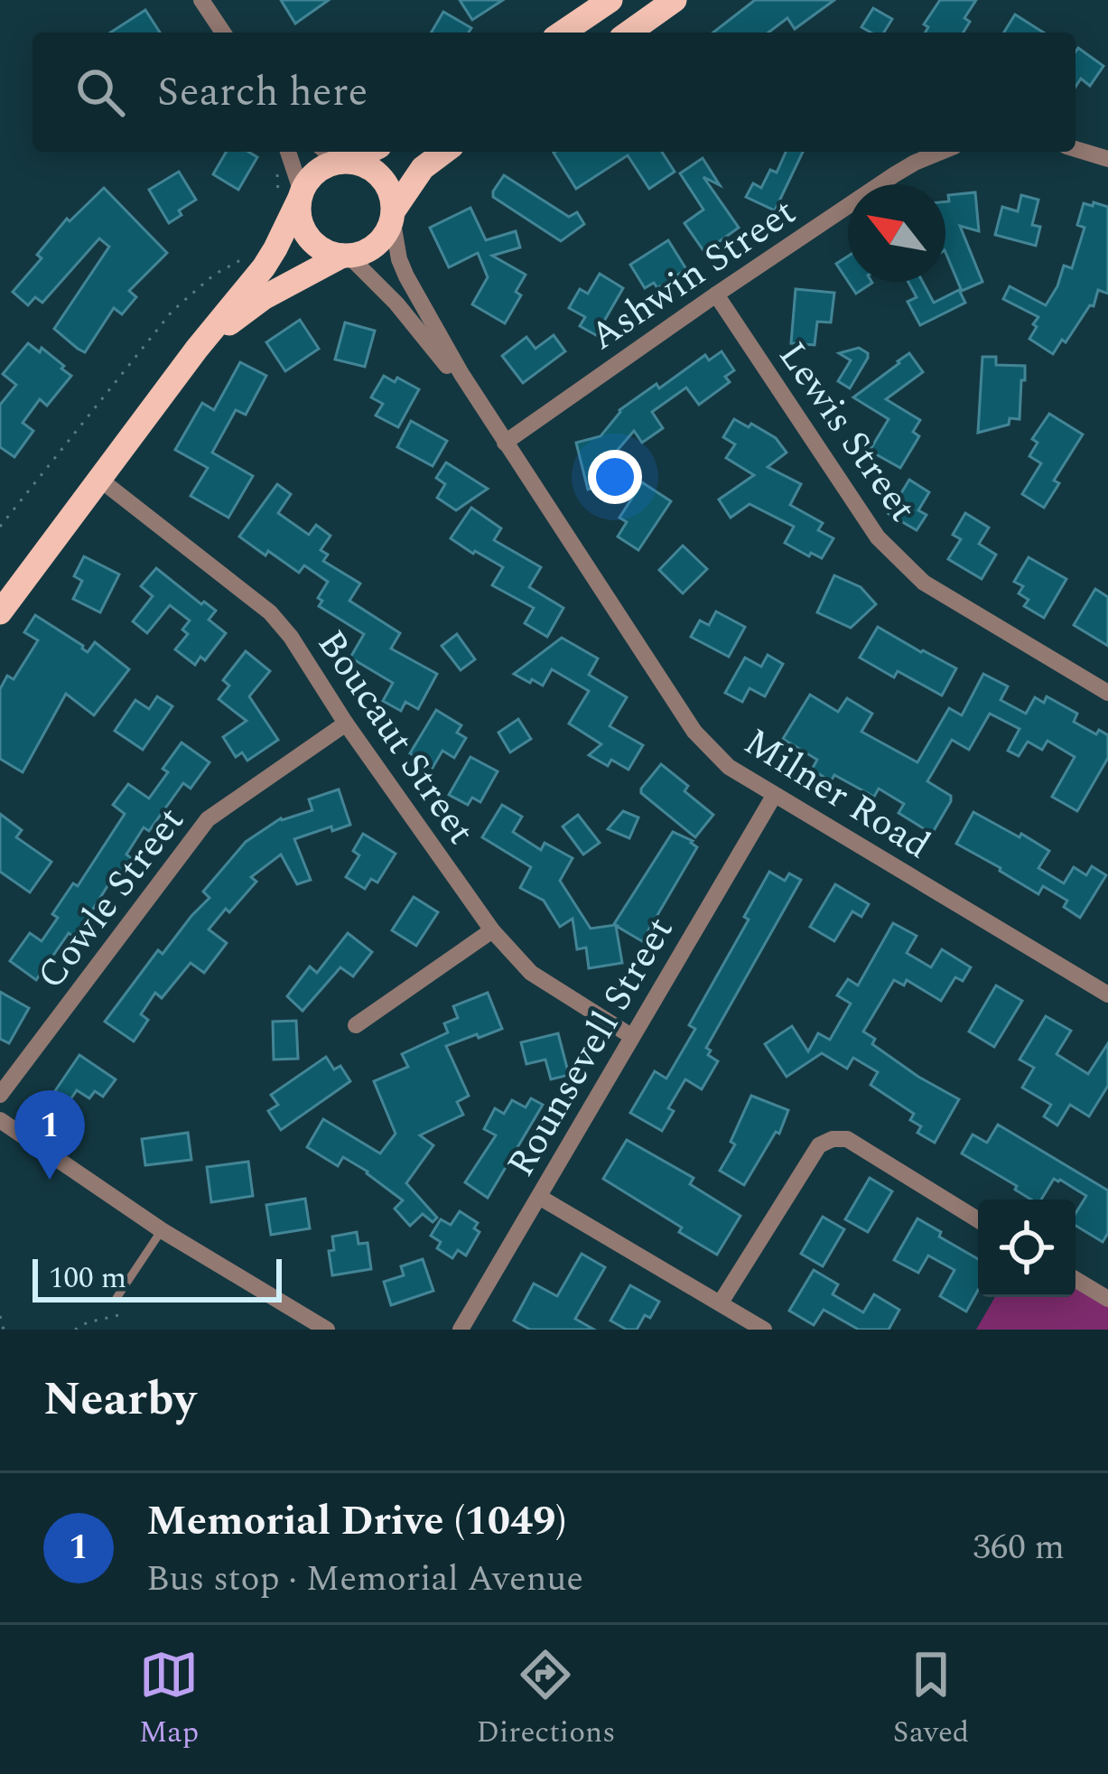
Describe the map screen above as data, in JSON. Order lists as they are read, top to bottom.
{
  "streets": {
    "street": [
      "Ashwin Street",
      "Lewis Street",
      "Boucaut Street",
      "Milner Road",
      "Cowle Street",
      "Rounsevell Street"
    ]
  },
  "crossings": [
    ["Ashwin Street", "Lewis Street"],
    ["Ashwin Street", "Milner Road"],
    ["Boucaut Street", "Cowle Street"],
    ["Boucaut Street", "Rounsevell Street"],
    ["Milner Road", "Rounsevell Street"]
  ],
  "scale_bar": "100 m",
  "north": "top left",
  "page": {
    "search": "Search here",
    "pins": "1",
    "scale": "100 m",
    "heading": "Nearby",
    "list": [
      {
        "mark": "1",
        "name": "Memorial Drive (1049)",
        "note": "Bus stop · Memorial Avenue",
        "value": "360 m"
      }
    ],
    "nav": ["Map", "Directions", "Saved"]
  }
}
